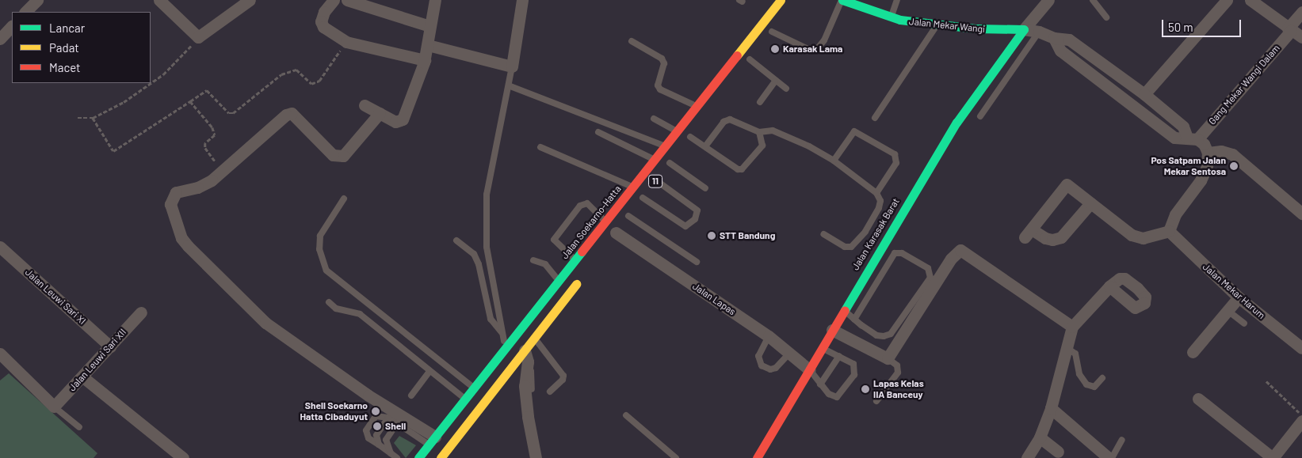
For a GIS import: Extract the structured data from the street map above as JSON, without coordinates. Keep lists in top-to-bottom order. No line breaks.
{"streets":{"main road":["Jalan Mekar Wangi","11","Jalan Soekarno-Hatta","Jalan Karasak Barat"],"street":["Gang Mekar Wangi Dalam","Jalan Mekar Harum","Jalan Leuwi Sari XI","Jalan Lapas","Jalan Leuwi Sari XII"]},"crossings":[["Jalan Mekar Wangi","Gang Mekar Wangi Dalam"],["Jalan Mekar Wangi","Jalan Karasak Barat"],["11","Jalan Lapas"],["Jalan Karasak Barat","Jalan Lapas"],["Jalan Leuwi Sari XI","Jalan Leuwi Sari XII"]],"places":["Karasak Lama","Pos Satpam Jalan Mekar Sentosa","STT Bandung","Lapas Kelas IIA Banceuy","Shell Soekarno Hatta Cibaduyut","Shell"],"legend":["Lancar","Padat","Macet"],"scale_bar":"50 m"}
